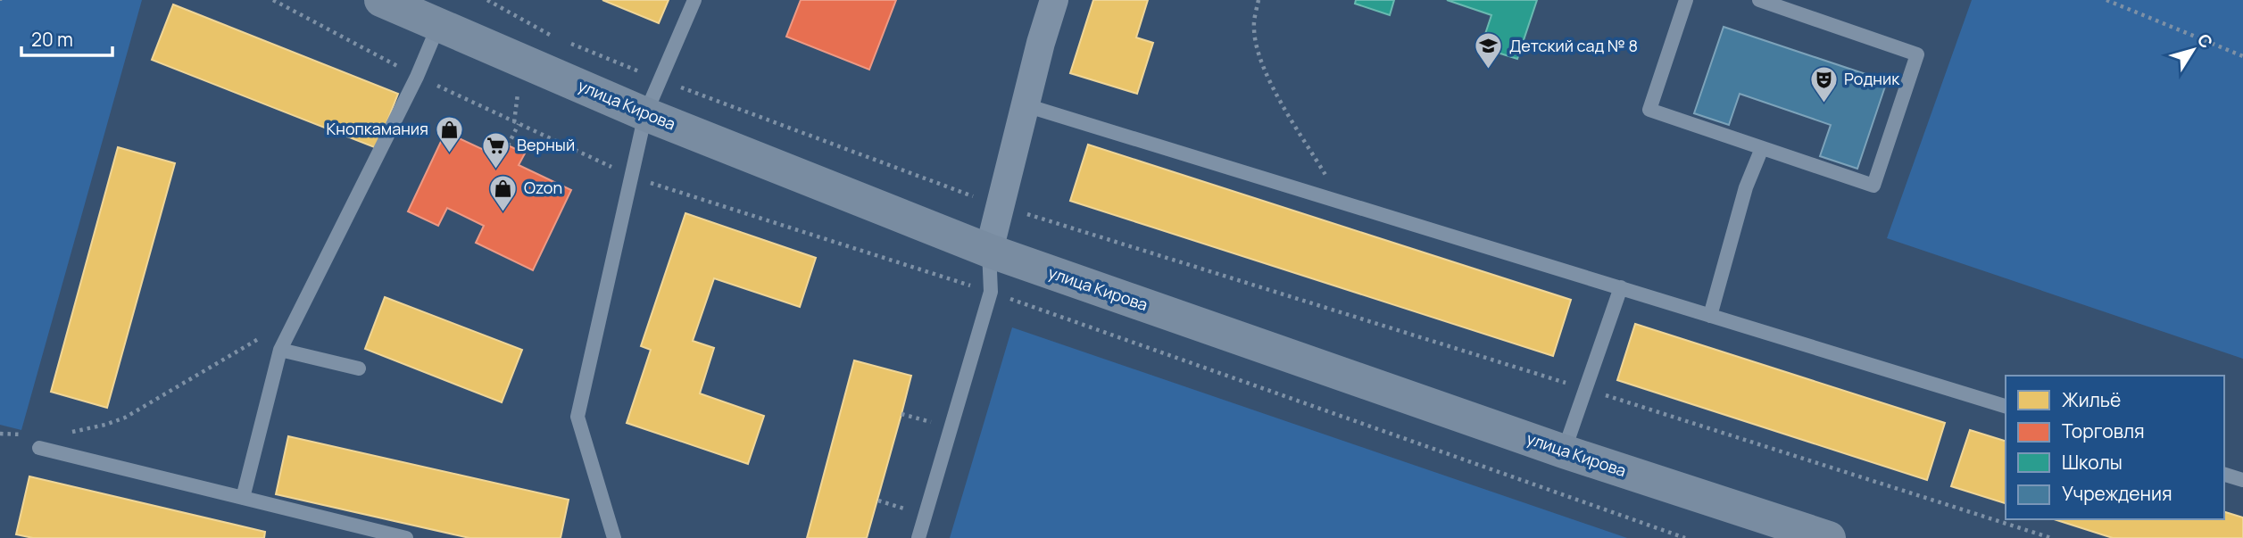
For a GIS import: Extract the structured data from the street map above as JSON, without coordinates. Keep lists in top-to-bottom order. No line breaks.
{"streets":{"street":["улица Кирова"]},"places":{"school or university":["Детский сад № 8"],"theatre":["Родник"],"shop":["Кнопкамания","Ozon"],"supermarket":["Верный"]},"legend":["Жильё","Торговля","Школы","Учреждения"],"scale_bar":"20 m","north":"top right"}
